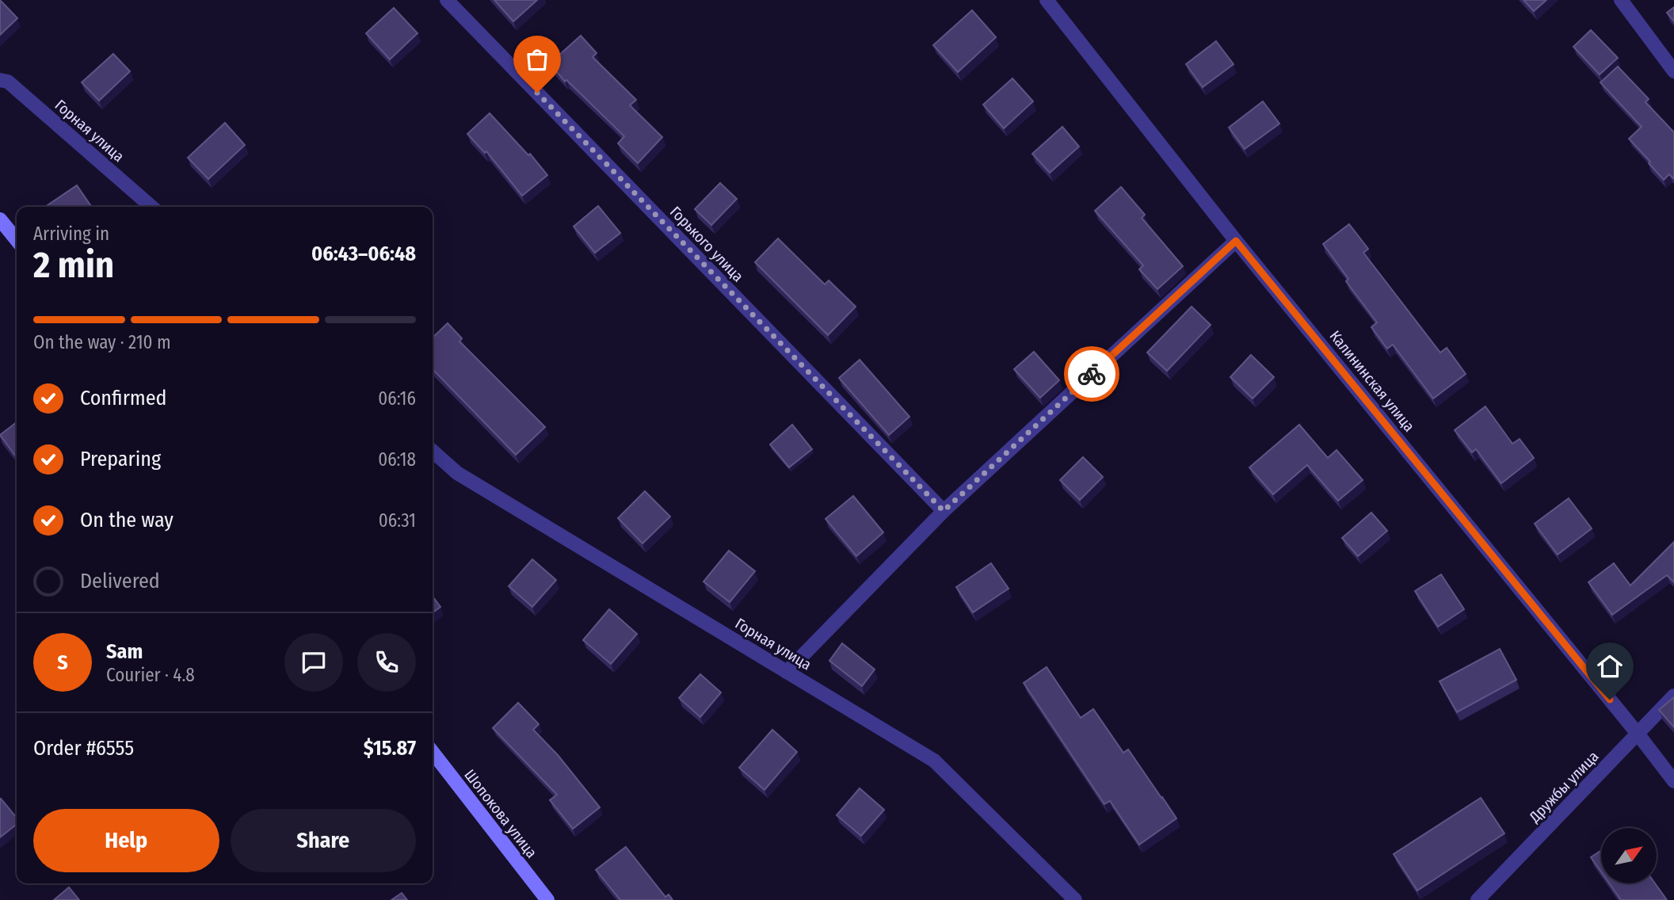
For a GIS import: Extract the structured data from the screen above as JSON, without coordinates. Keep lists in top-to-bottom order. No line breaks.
{"streets":{"street":["Горная улица","Горького улица","Калининская улица","Дружбы улица","Шопокова улица"]},"crossings":[["Калининская улица","Дружбы улица"]],"north":"top right","page":{"heading":["2 min","Arriving in","06:43–06:48"],"panel":["Sam","Courier · 4.8","Order #6555","$15.87"],"bar":"On the way · 210 m","list":[["Confirmed","06:16"],["Preparing","06:18"],["On the way","06:31"],"Delivered"],"round":"S","buttons":["Help","Share"]}}
